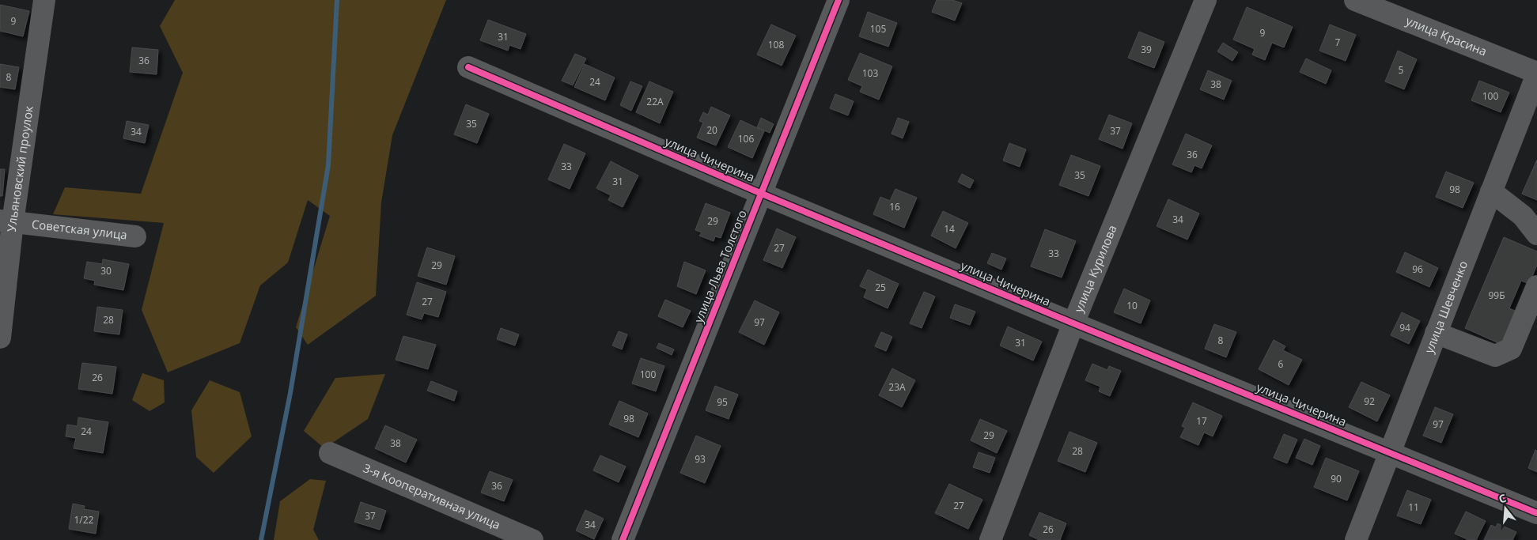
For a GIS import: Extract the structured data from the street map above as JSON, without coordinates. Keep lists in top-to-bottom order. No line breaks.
{"streets":{"street":["улица Красина","улица Чичерина","Ульяновский проулок","Советская улица","улица Льва Толстого","улица Курилова","улица Шевченко","3-я Кооперативная улица"]},"crossings":[["улица Красина","улица Шевченко"],["улица Чичерина","улица Льва Толстого"],["улица Чичерина","улица Курилова"],["улица Чичерина","улица Шевченко"],["Ульяновский проулок","Советская улица"]],"house_numbers":["9","105","9","31","7","108","39","36","5","103","8","24","38","100","22А","35","20","37","34","106","36","33","35","31","98","16","34","29","14","27","33","29","96","30","25","99Б","27","10","28","97","94","8","31","6","100","26","23А","92","95","98","17","97","24","29","38","28","93","90","36","27","11","37","1/22","34","26"],"north":"top"}
